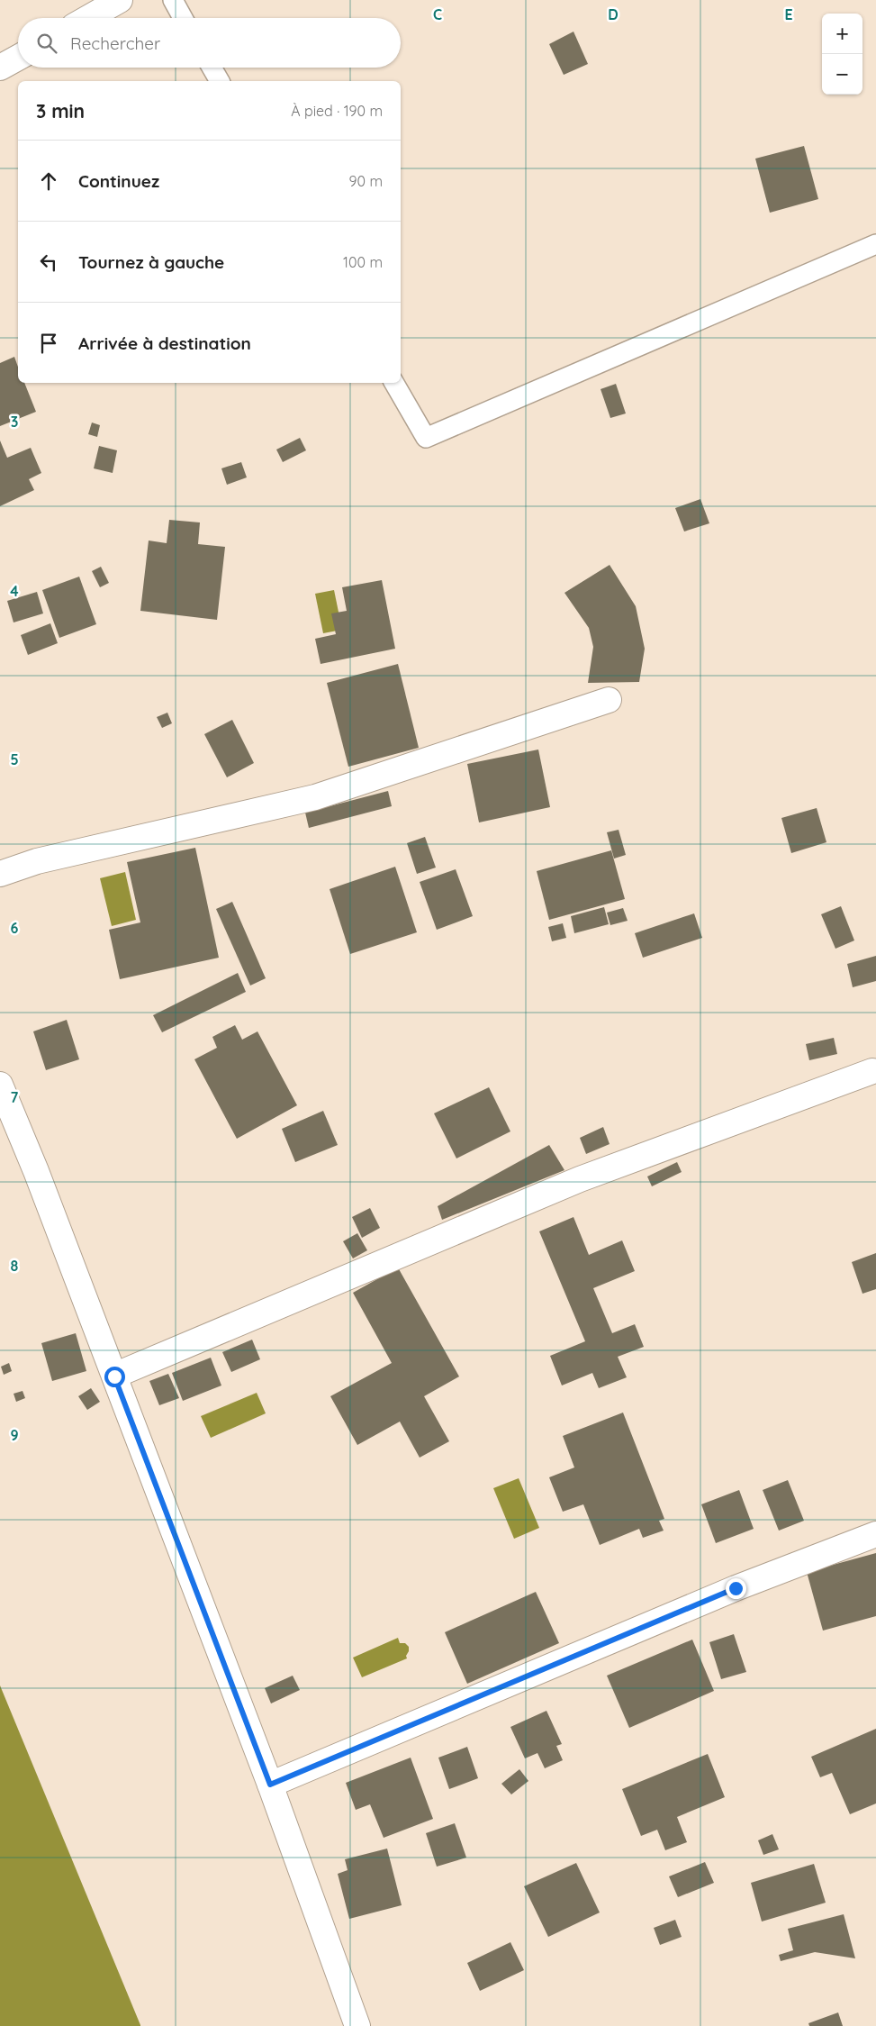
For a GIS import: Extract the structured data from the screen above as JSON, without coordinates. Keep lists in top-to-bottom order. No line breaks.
{"page":{"map_buttons":["+","−"],"search":"Rechercher","heading":["3 min","À pied · 190 m"],"list":[["Continuez","90 m"],["Tournez à gauche","100 m"],"Arrivée à destination"]},"grid":{"columns":["C","D","E"],"rows":["3","4","5","6","7","8","9"]}}
